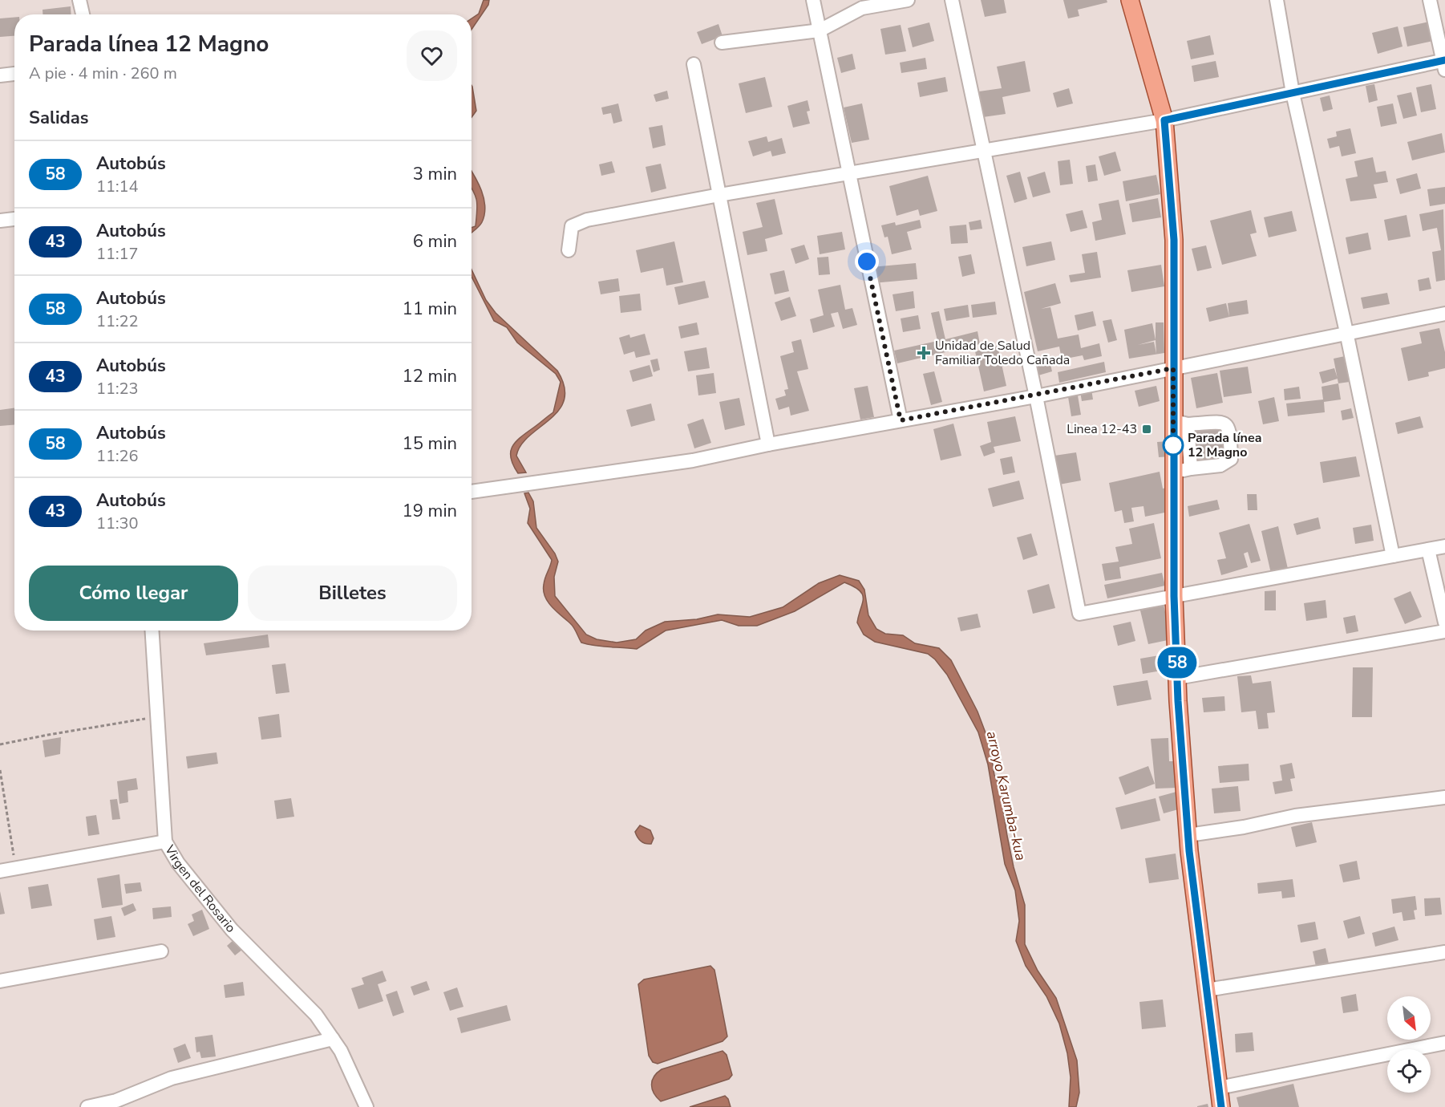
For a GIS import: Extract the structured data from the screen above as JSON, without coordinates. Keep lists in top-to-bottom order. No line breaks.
{"streets":{"street":["Virgen del Rosario"]},"water":["arroyo Karumba-kua"],"places":{"health":["Unidad de Salud Familiar Toledo Cañada"],"transit":["Linea 12-43"],"other":["Parada línea 12 Magno"]},"lines":["bus line 58"],"north":"bottom right","page":{"on_map":"58","heading":[["Parada línea 12 Magno","A pie · 4 min · 260 m"],"Salidas"],"list":[{"mark":"58","name":"Autobús","note":"11:14","value":"3 min"},{"mark":"43","name":"Autobús","note":"11:17","value":"6 min"},{"mark":"58","name":"Autobús","note":"11:22","value":"11 min"},{"mark":"43","name":"Autobús","note":"11:23","value":"12 min"},{"mark":"58","name":"Autobús","note":"11:26","value":"15 min"},{"mark":"43","name":"Autobús","note":"11:30","value":"19 min"}],"buttons":["Cómo llegar","Billetes"]}}
